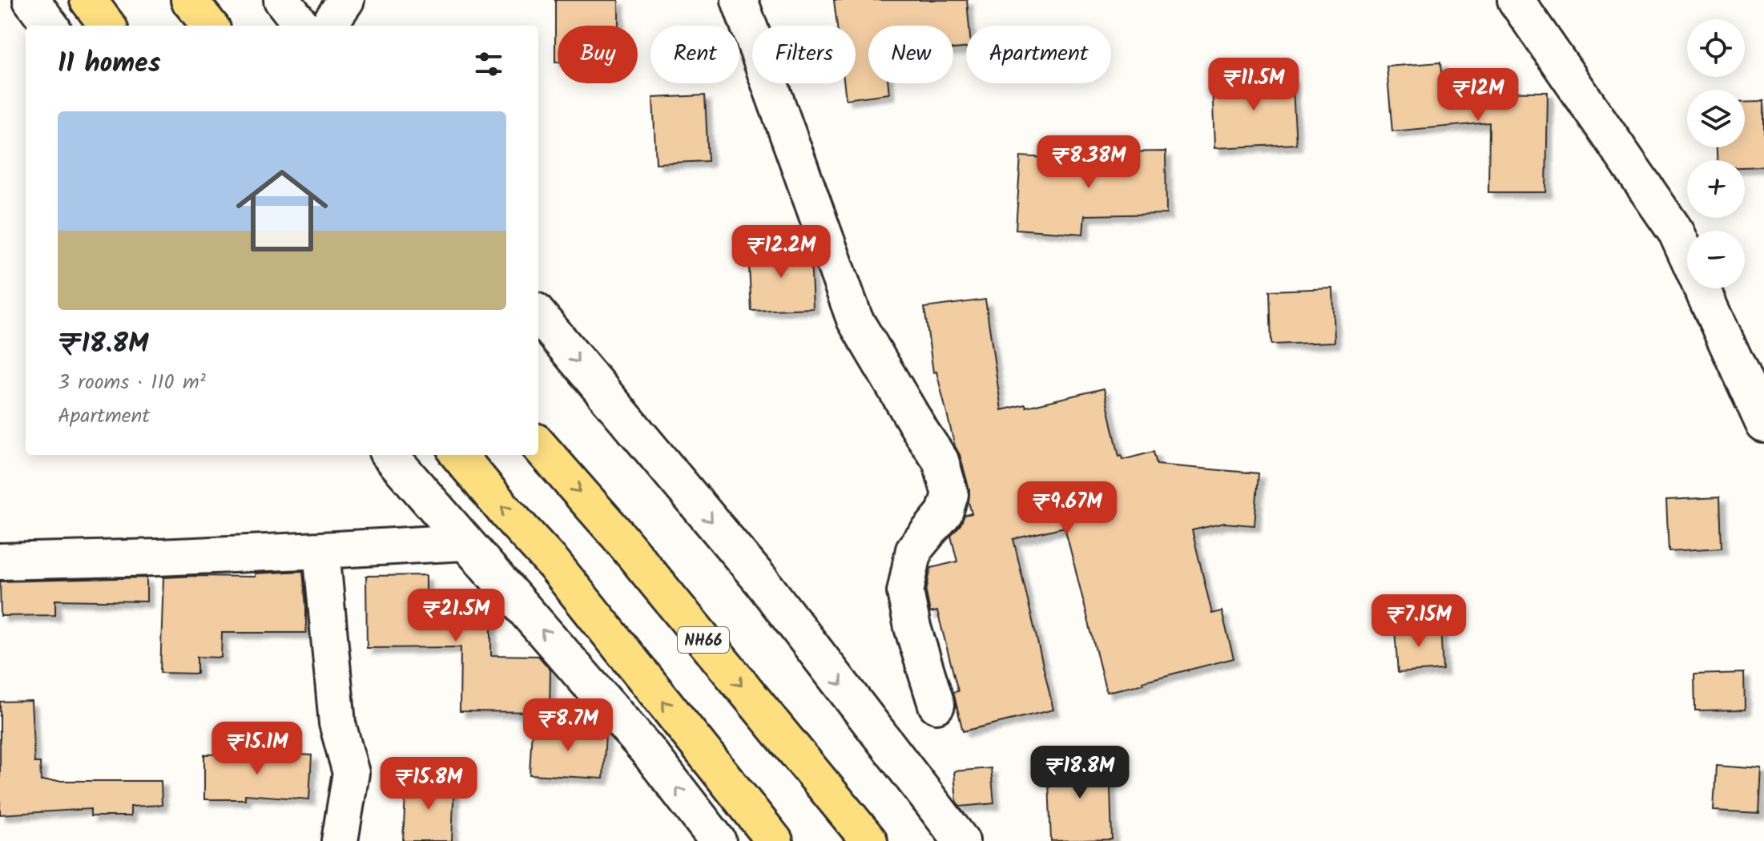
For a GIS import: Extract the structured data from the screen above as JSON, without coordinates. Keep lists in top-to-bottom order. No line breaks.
{"streets":{"highway":["NH66"]},"page":{"map_buttons":["+","−"],"chip":["Buy","Rent","Filters","New","Apartment"],"heading":"11 homes","price":["₹11.5M","₹12M","₹8.38M","₹12.2M","₹9.67M","₹21.5M","₹7.15M","₹8.7M","₹15.1M","₹18.8M","₹15.8M"],"list":[{"name":"₹18.8M","note":"3 rooms · 110 m² · Apartment"}]}}
